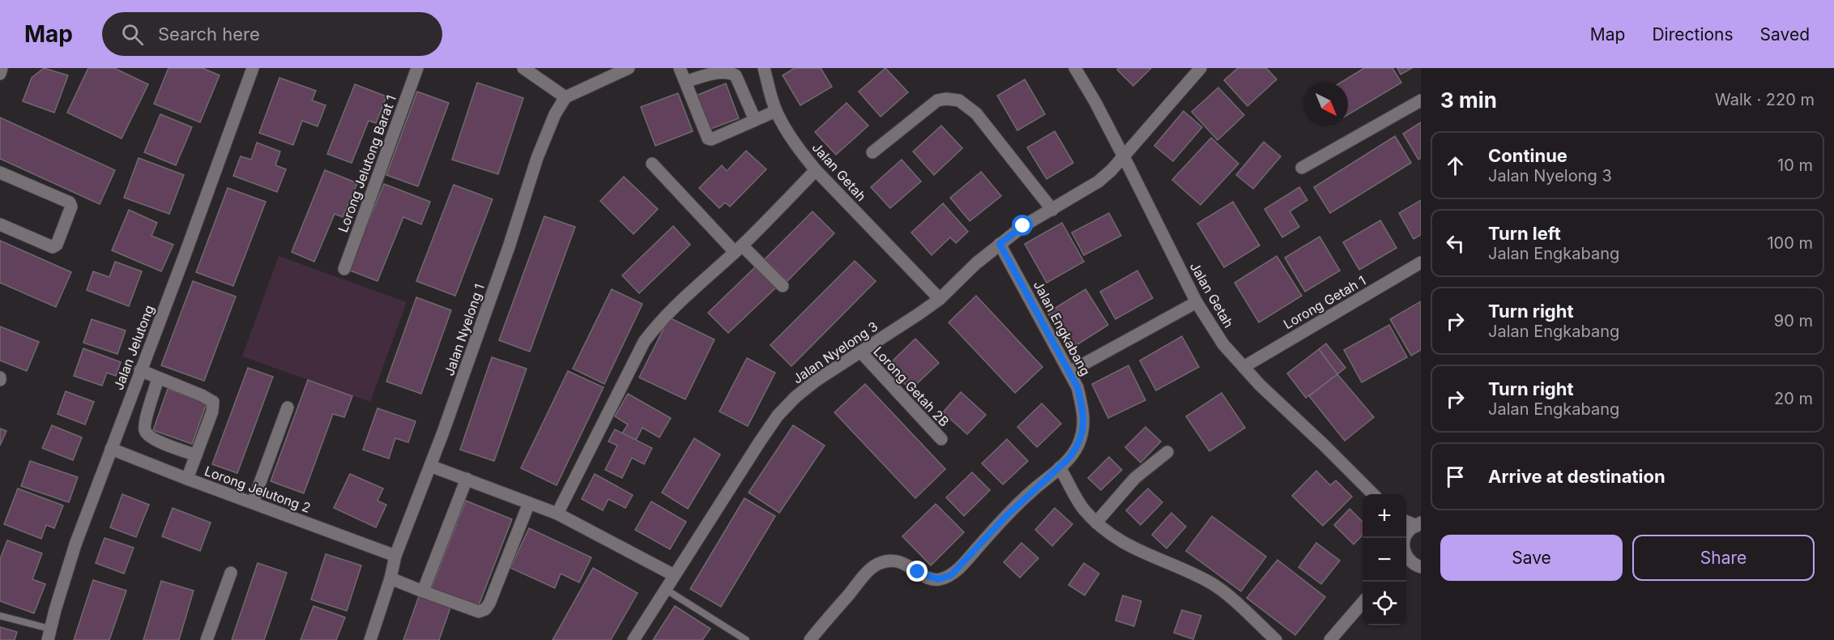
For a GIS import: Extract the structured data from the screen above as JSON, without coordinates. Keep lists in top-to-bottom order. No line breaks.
{"streets":{"street":["Lorong Jelutong Barat 1","Jalan Getah","Lorong Getah 1","Jalan Engkabang","Jalan Nyelong 1","Jalan Jelutong","Jalan Nyelong 3","Lorong Getah 2B","Lorong Jelutong 2"]},"crossings":[["Jalan Getah","Lorong Getah 1"],["Jalan Getah","Jalan Nyelong 3"],["Jalan Engkabang","Jalan Nyelong 3"],["Jalan Nyelong 1","Lorong Jelutong 2"],["Jalan Jelutong","Lorong Jelutong 2"],["Jalan Nyelong 3","Lorong Getah 2B"]],"north":"bottom right","page":{"header":"Map","search":"Search here","nav":["Map","Directions","Saved"],"heading":["3 min","Walk · 220 m"],"list":[["Continue","Jalan Nyelong 3","10 m"],["Turn left","Jalan Engkabang","100 m"],["Turn right","Jalan Engkabang","90 m"],["Turn right","Jalan Engkabang","20 m"],"Arrive at destination"],"map_buttons":["+","−"],"buttons":["Save","Share"]}}
